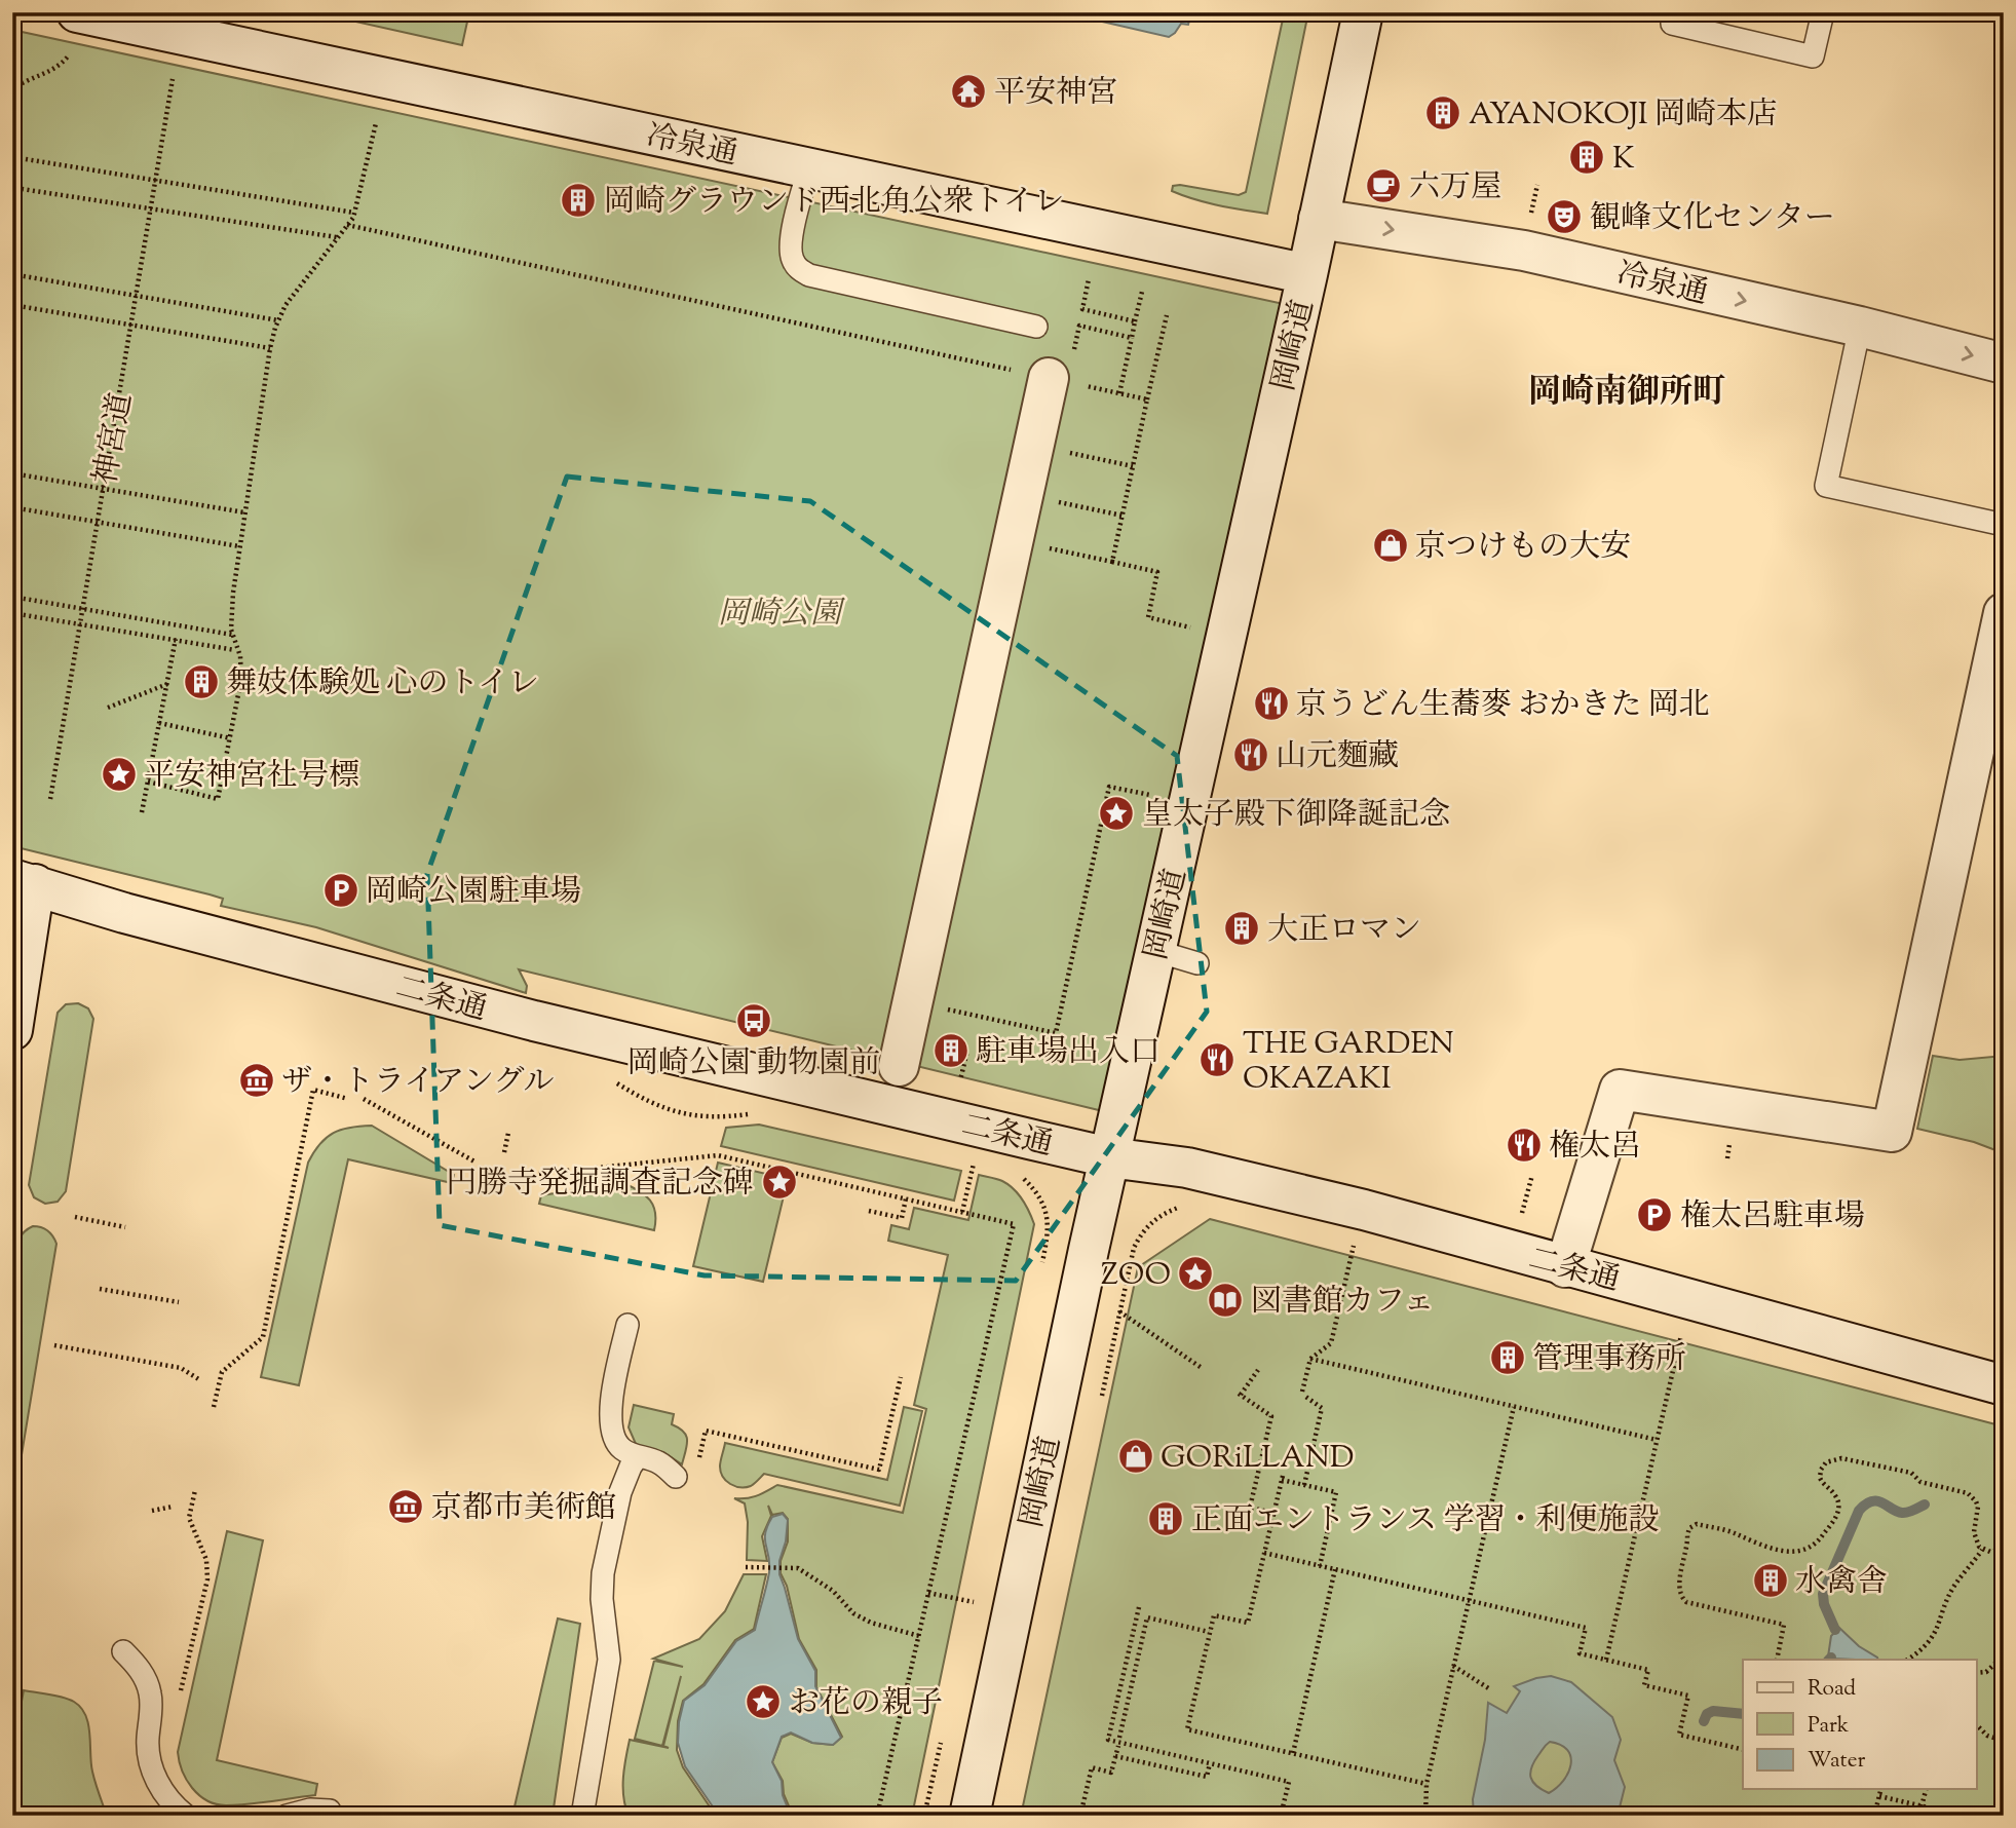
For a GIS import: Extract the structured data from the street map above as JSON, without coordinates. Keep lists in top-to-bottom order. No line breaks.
{"streets":{"street":["冷泉通","岡崎道","二条通"],"path":["神宮道"]},"crossings":[["冷泉通","岡崎道"],["岡崎道","二条通"]],"one_way":["冷泉通"],"districts":["岡崎南御所町"],"parks":["岡崎公園"],"places":{"temple":["平安神宮"],"building":["AYANOKOJI 岡崎本店","K","岡崎グラウンド西北角公衆トイレ","舞妓体験処 心のトイレ","大正ロマン","駐車場出入口","管理事務所","正面エントランス 学習・利便施設","水禽舎"],"cafe":["六万屋"],"theatre":["観峰文化センター"],"shop":["京つけもの大安","GORiLLAND"],"restaurant":["京うどん生蕎麥 おかきた 岡北","山元麵藏","THE GARDEN OKAZAKI","権太呂"],"place":["平安神宮社号標","皇太子殿下御降誕記念","円勝寺発掘調査記念碑","ZOO","お花の親子"],"parking":["岡崎公園駐車場","権太呂駐車場"],"bus stop":["岡崎公園 動物園前"],"museum":["ザ・トライアングル","京都市美術館"],"library":["図書館カフェ"]},"legend":["Road","Park","Water"]}
